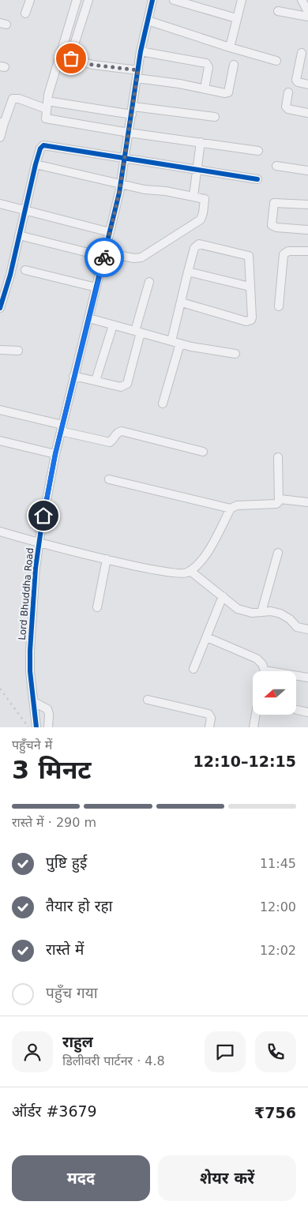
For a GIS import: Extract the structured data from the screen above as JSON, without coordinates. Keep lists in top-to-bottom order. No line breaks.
{"streets":{"street":["Lord Bhuddha Road"]},"north":"left","page":{"heading":["3 मिनट","पहुँचने में","12:10–12:15"],"panel":["राहुल","डिलीवरी पार्टनर · 4.8","ऑर्डर #3679","₹756"],"bar":"रास्ते में · 290 m","list":[["पुष्टि हुई","11:45"],["तैयार हो रहा","12:00"],["रास्ते में","12:02"],"पहुँच गया"],"buttons":["मदद","शेयर करें"]}}
